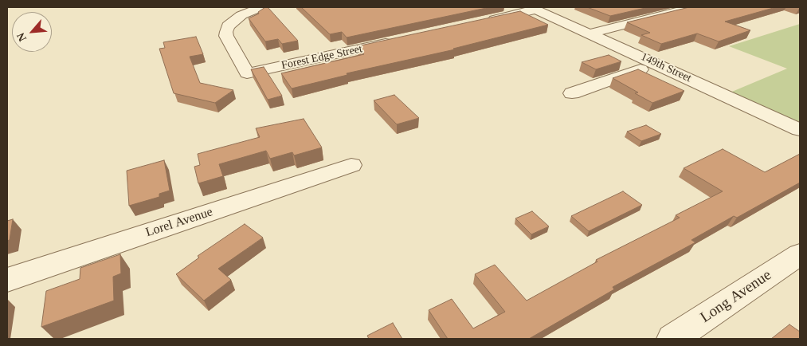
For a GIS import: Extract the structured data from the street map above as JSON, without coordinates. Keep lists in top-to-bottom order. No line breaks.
{"streets":{"street":["Forest Edge Street","149th Street","Lorel Avenue","Long Avenue"]},"north":"bottom left"}
